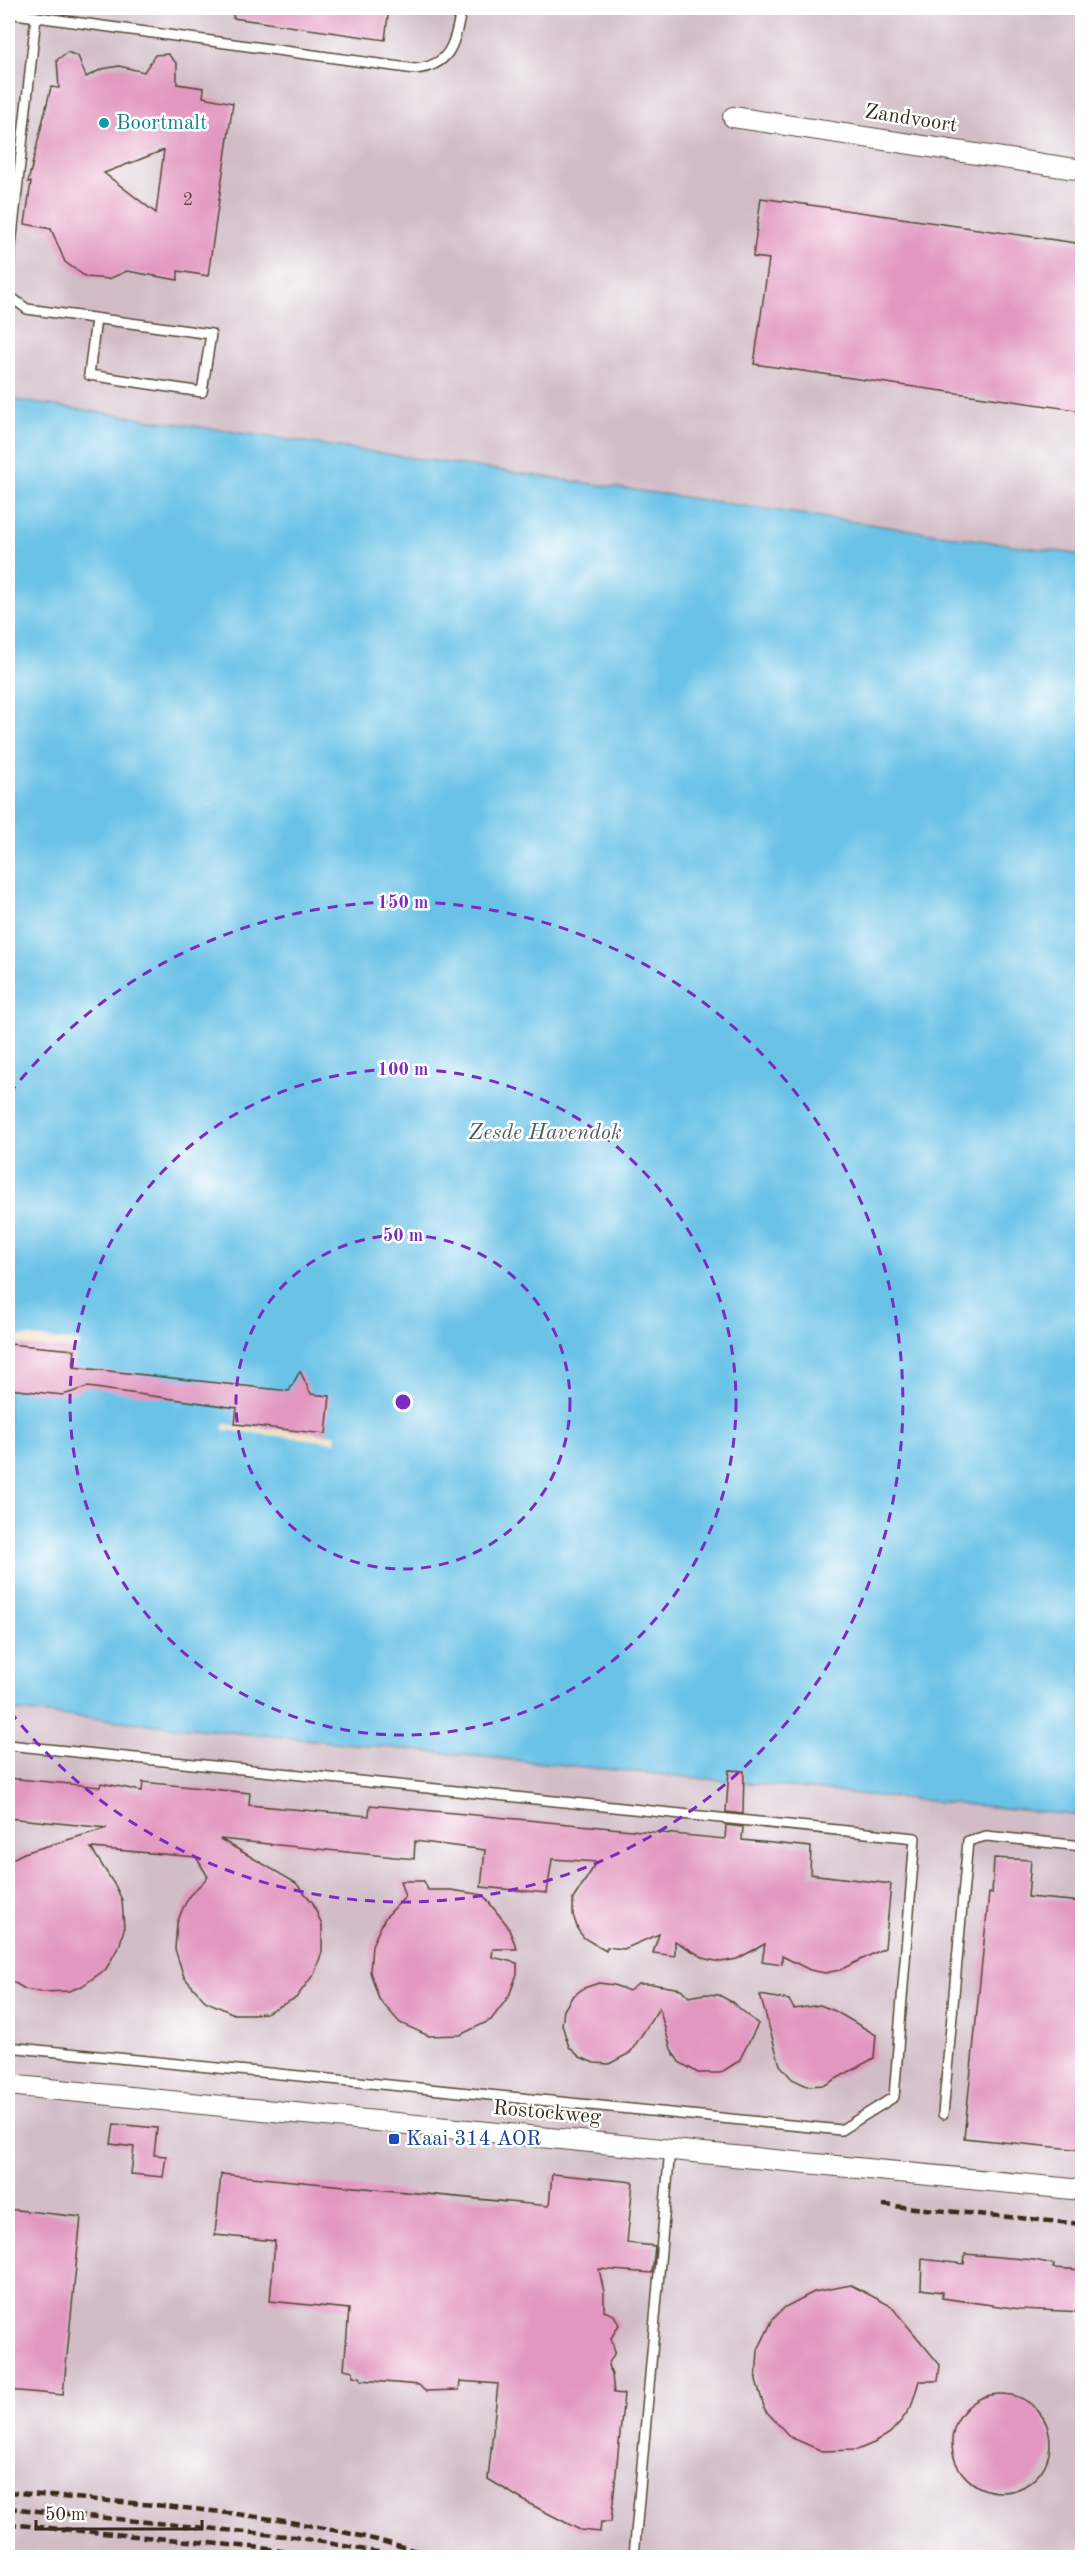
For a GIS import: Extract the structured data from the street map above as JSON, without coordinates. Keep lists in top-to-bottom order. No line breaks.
{"streets":{"street":["Zandvoort","Rostockweg"]},"water":["Zesde Havendok"],"places":{"other":["Boortmalt"],"transit":["Kaai 314 AOR"]},"house_numbers":["2"],"scale_bar":"50 m","rings":["150 m","100 m","50 m"]}
